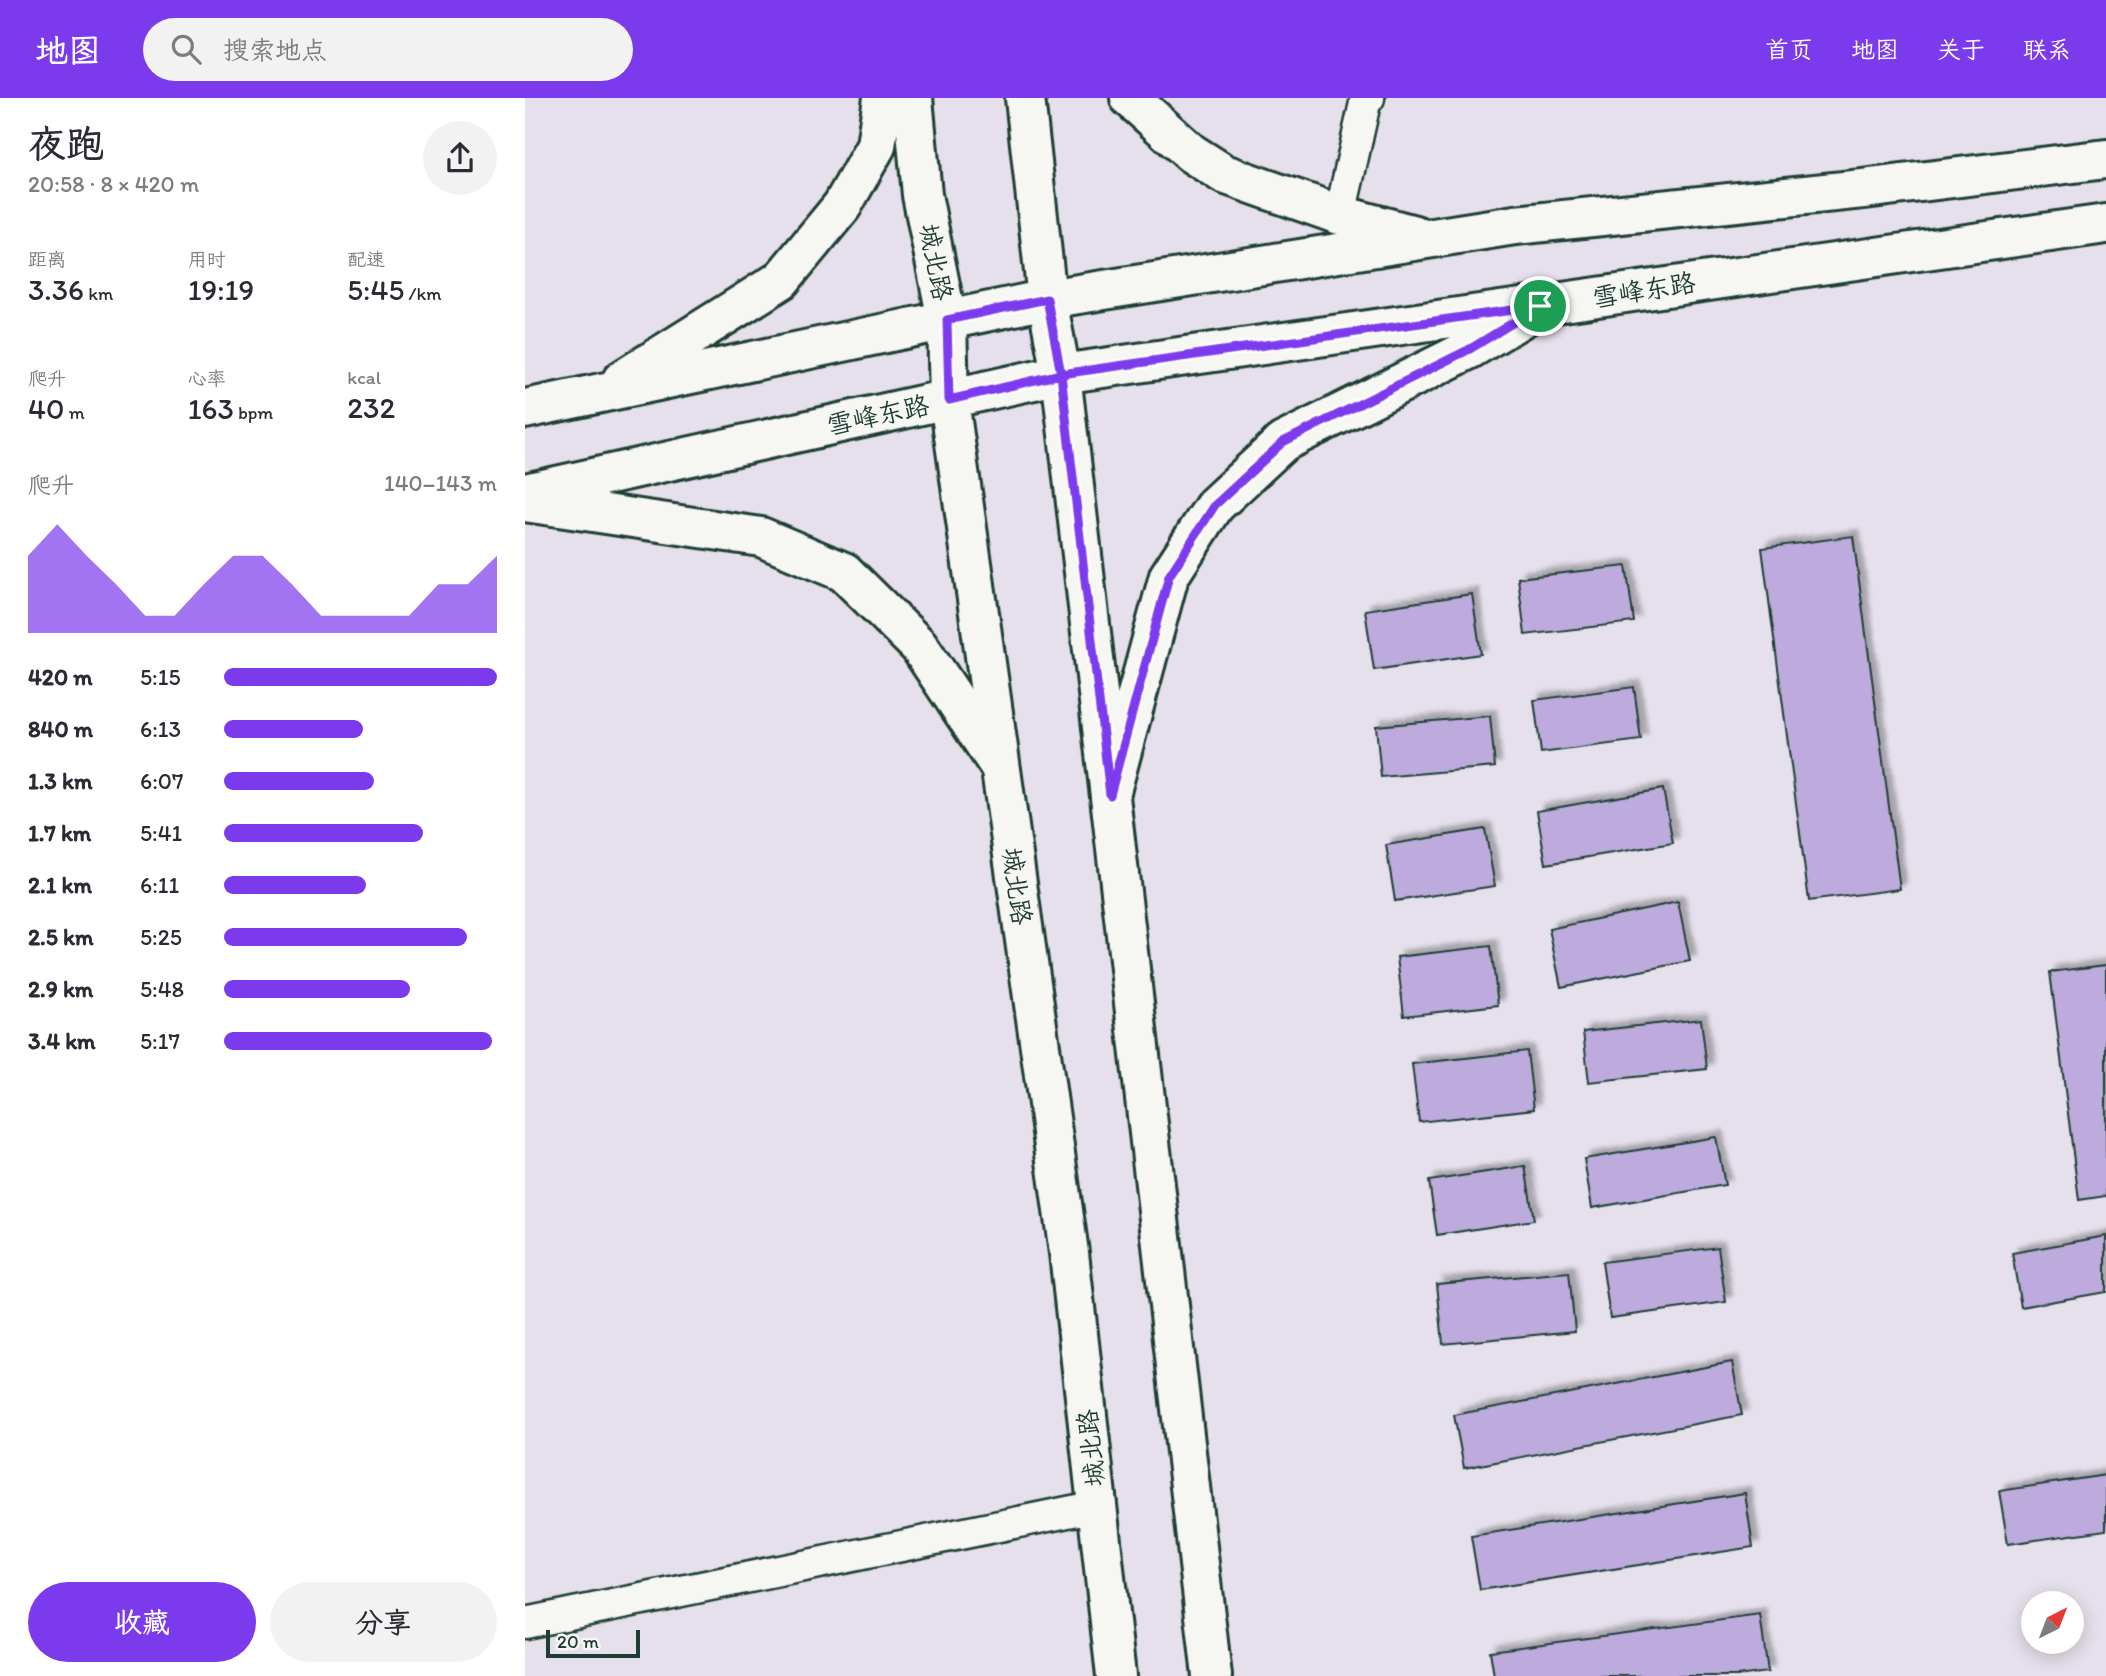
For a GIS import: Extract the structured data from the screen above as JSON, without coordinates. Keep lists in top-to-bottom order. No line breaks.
{"streets":{"main road":["城北路","雪峰东路"]},"crossings":[["城北路","雪峰东路"]],"scale_bar":"20 m","north":"top right","page":{"header":"地图","search":"搜索地点","nav":["首页","地图","关于","联系"],"heading":["夜跑","20:58 · 8 × 420 m"],"stats":[["距离","3.36 km"],["用时","19:19"],["配速","5:45 /km"],["爬升","40 m"],["心率","163 bpm"],["kcal","232"]],"chart":["爬升","140–143 m"],"list":[{"name":"420 m","note":"5:15"},{"name":"840 m","note":"6:13"},{"name":"1.3 km","note":"6:07"},{"name":"1.7 km","note":"5:41"},{"name":"2.1 km","note":"6:11"},{"name":"2.5 km","note":"5:25"},{"name":"2.9 km","note":"5:48"},{"name":"3.4 km","note":"5:17"}],"buttons":["收藏","分享"],"scale":"20 m"}}
